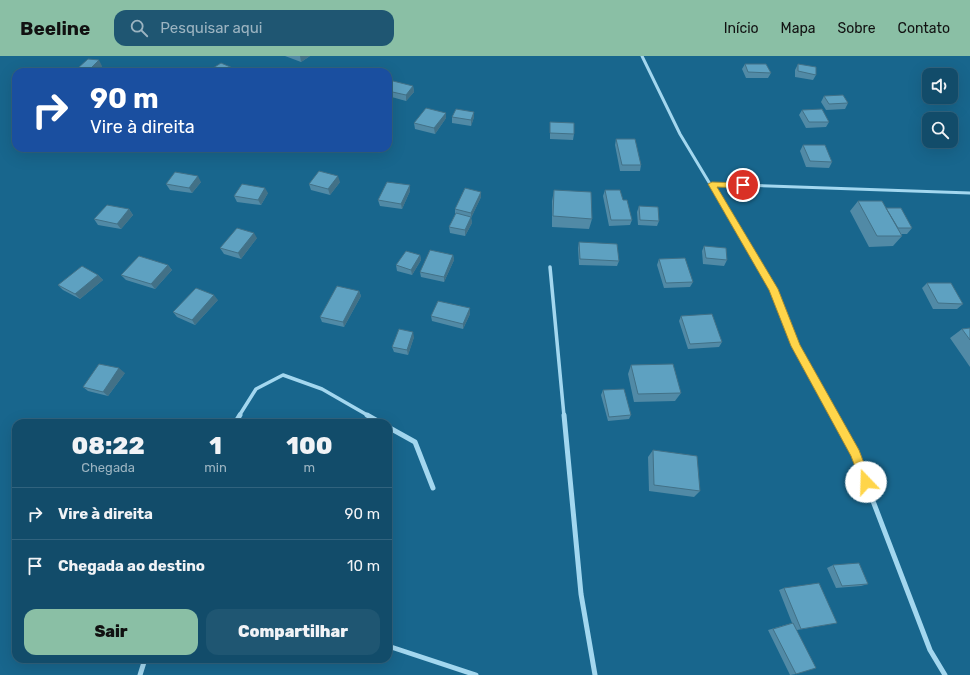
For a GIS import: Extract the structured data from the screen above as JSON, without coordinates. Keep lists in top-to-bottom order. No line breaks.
{"page":{"header":"Beeline","search":"Pesquisar aqui","nav":["Início","Mapa","Sobre","Contato"],"turn":["90 m","Vire à direita"],"eta":["08:22","Chegada","1","min","100","m"],"list":[{"name":"Vire à direita","value":"90 m"},{"name":"Chegada ao destino","value":"10 m"}],"buttons":["Sair","Compartilhar"]}}
